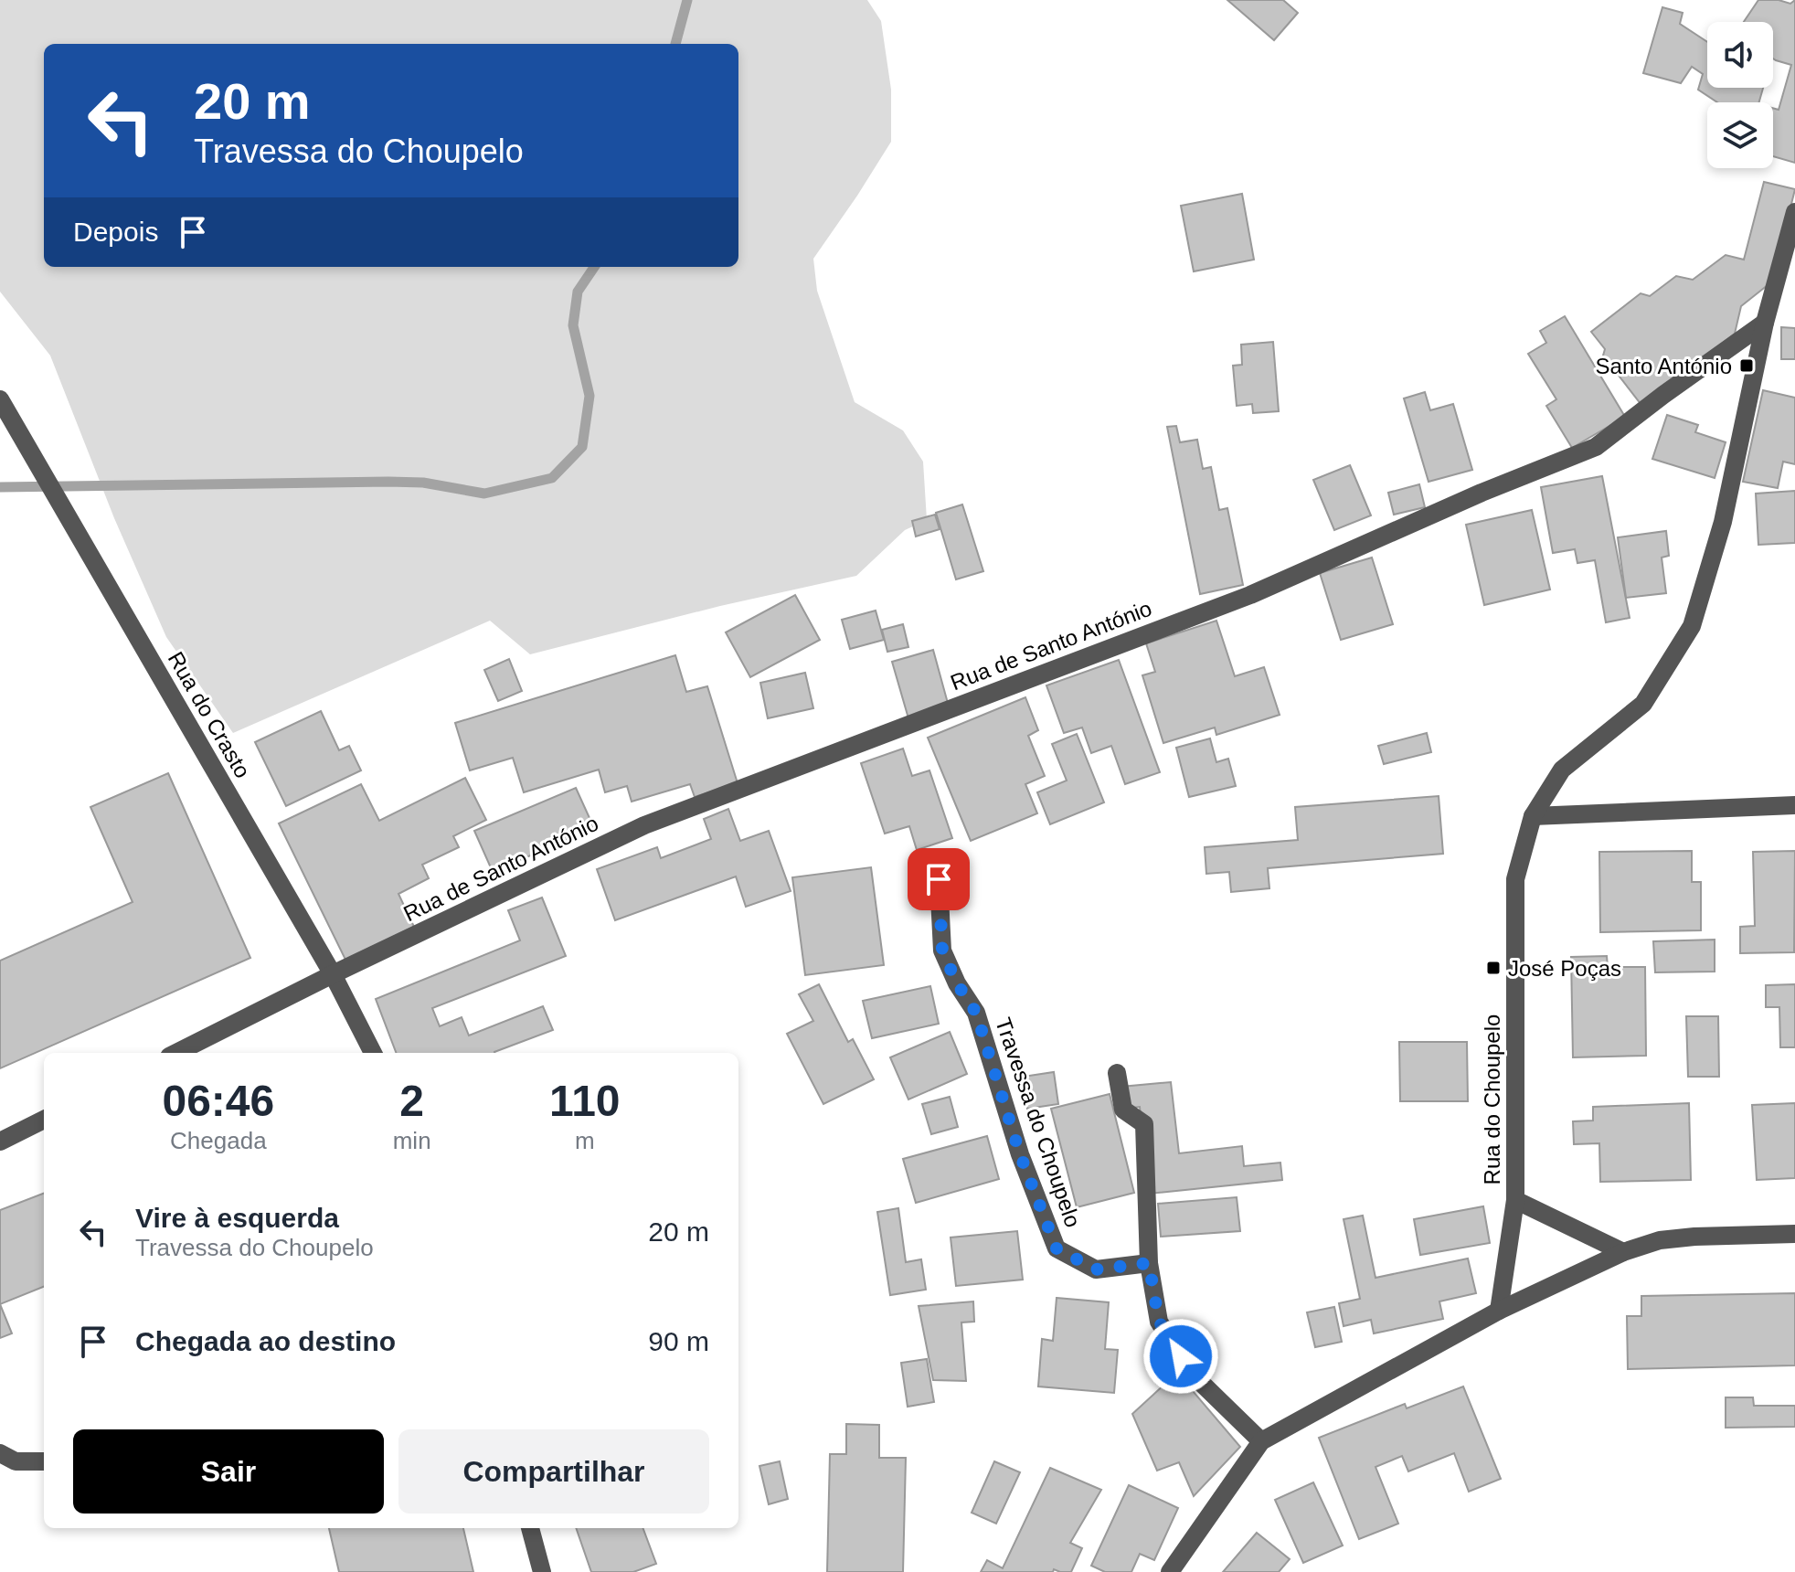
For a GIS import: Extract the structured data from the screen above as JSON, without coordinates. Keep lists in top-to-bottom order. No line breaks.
{"streets":{"street":["Rua de Santo António","Rua do Crasto","Rua do Choupelo","Travessa do Choupelo"]},"crossings":[["Rua de Santo António","Rua do Crasto"],["Rua de Santo António","Rua do Choupelo"]],"places":{"transit":["Santo António","José Poças"]},"page":{"turn":["20 m","Travessa do Choupelo"],"then":"Depois","eta":["06:46","Chegada","2","min","110","m"],"list":[{"name":"Vire à esquerda","note":"Travessa do Choupelo","value":"20 m"},{"name":"Chegada ao destino","value":"90 m"}],"buttons":["Sair","Compartilhar"]}}
